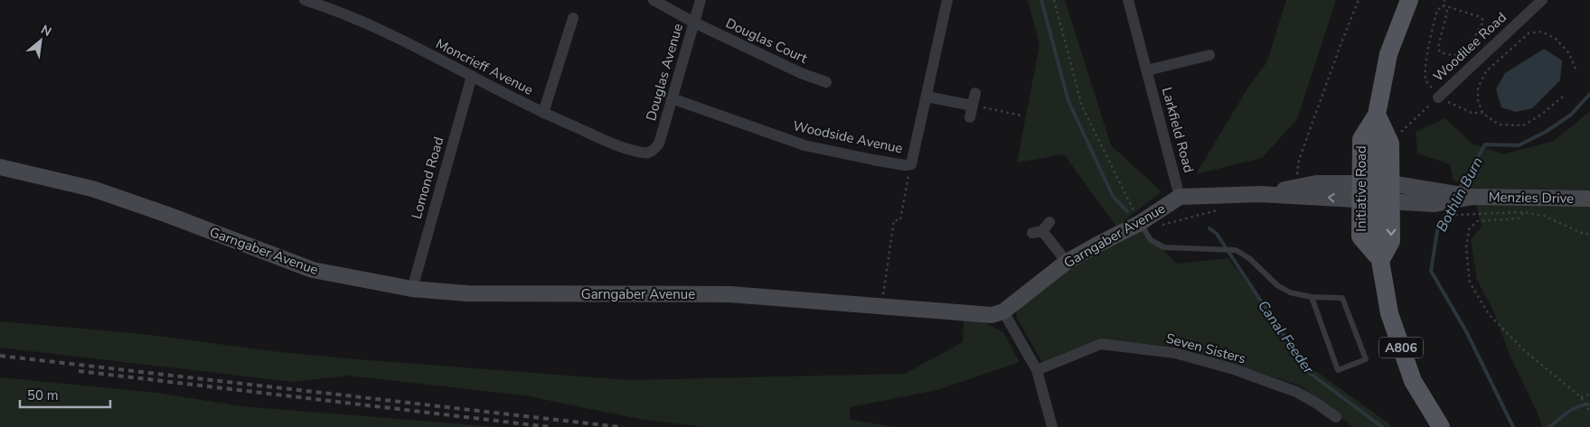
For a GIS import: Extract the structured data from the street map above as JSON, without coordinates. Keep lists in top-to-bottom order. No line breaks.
{"streets":{"main road":["Initiative Road","A806"],"street":["Douglas Court","Woodilee Road","Moncrieff Avenue","Douglas Avenue","Larkfield Road","Woodside Avenue","Lomond Road","Menzies Drive","Garngaber Avenue","Seven Sisters"]},"crossings":[["Douglas Court","Douglas Avenue"],["Moncrieff Avenue","Douglas Avenue"],["Moncrieff Avenue","Lomond Road"],["Douglas Avenue","Woodside Avenue"],["Larkfield Road","Garngaber Avenue"],["Lomond Road","Garngaber Avenue"],["Initiative Road","Menzies Drive"],["Initiative Road","Garngaber Avenue"],["Menzies Drive","Garngaber Avenue"]],"water":["Bothlin Burn","Canal Feeder"],"scale_bar":"50 m","north":"top right"}
